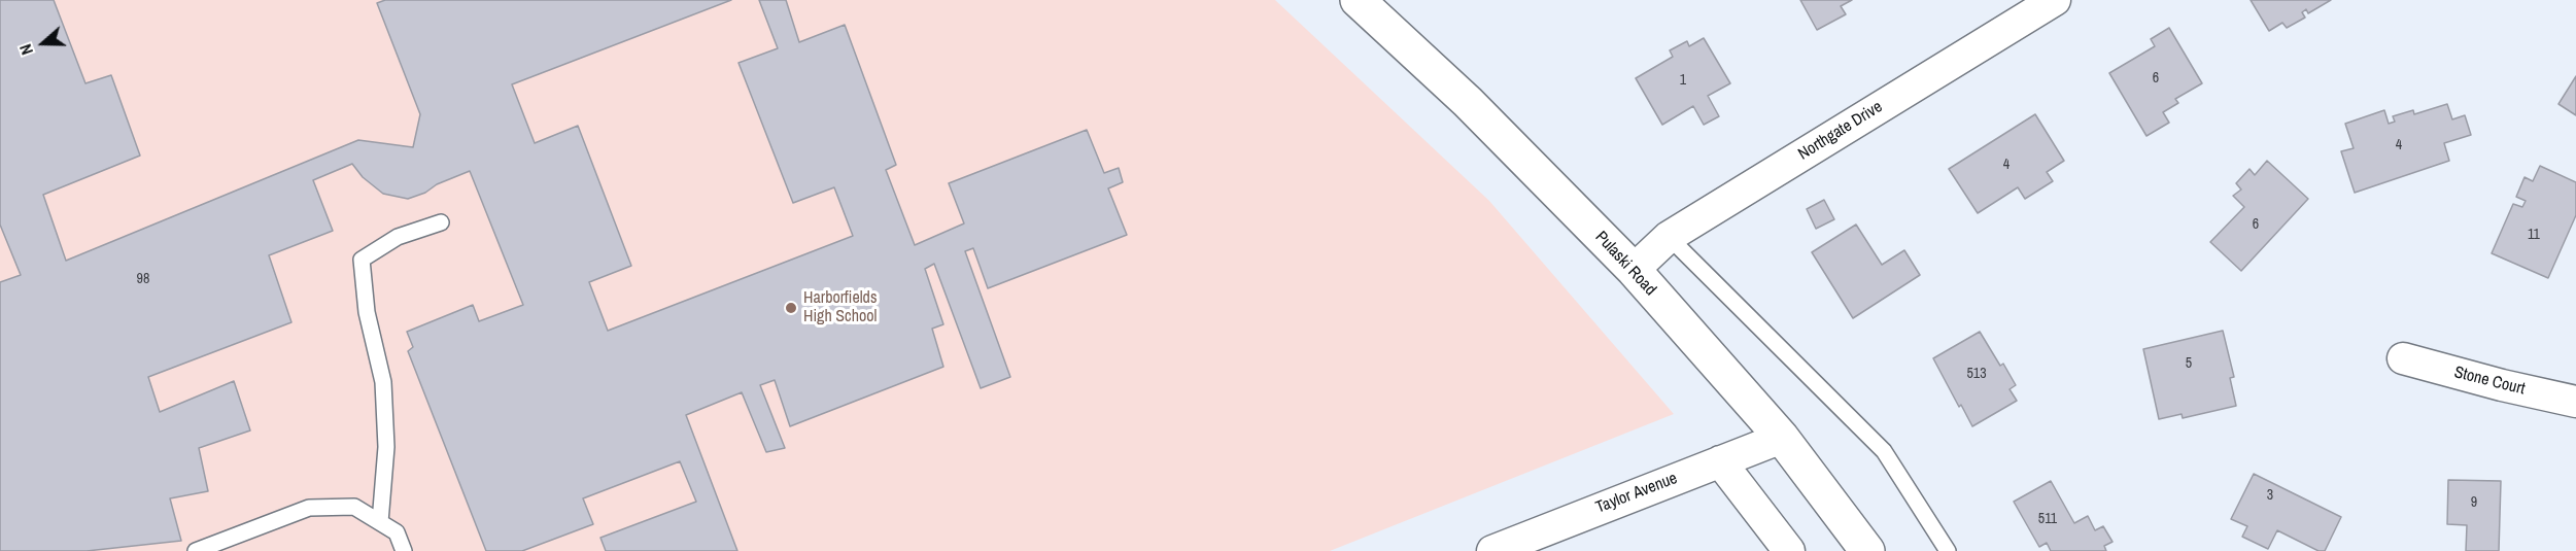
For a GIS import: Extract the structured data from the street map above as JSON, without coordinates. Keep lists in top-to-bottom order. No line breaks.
{"streets":{"main road":["Pulaski Road"],"street":["Northgate Drive","Stone Court","Taylor Avenue"]},"crossings":[["Northgate Drive","Pulaski Road"],["Pulaski Road","Taylor Avenue"]],"places":["Harborfields High School"],"house_numbers":["6","1","4","4","6","11","98","5","513","3","9","511"],"north":"left"}
